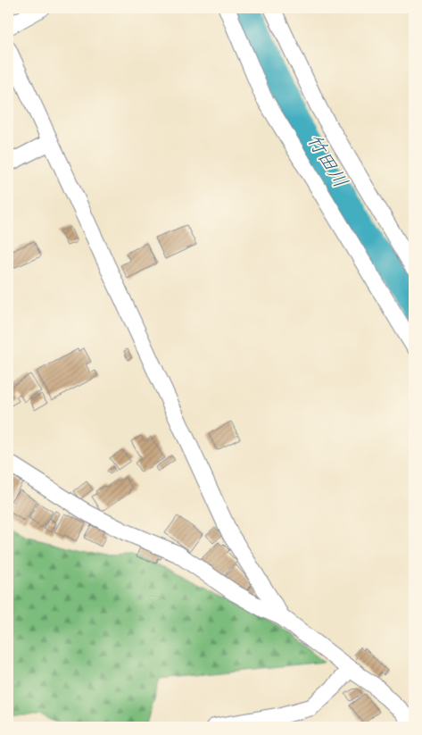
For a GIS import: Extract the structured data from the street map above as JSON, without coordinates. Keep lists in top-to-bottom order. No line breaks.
{"water":["竹田川"]}
